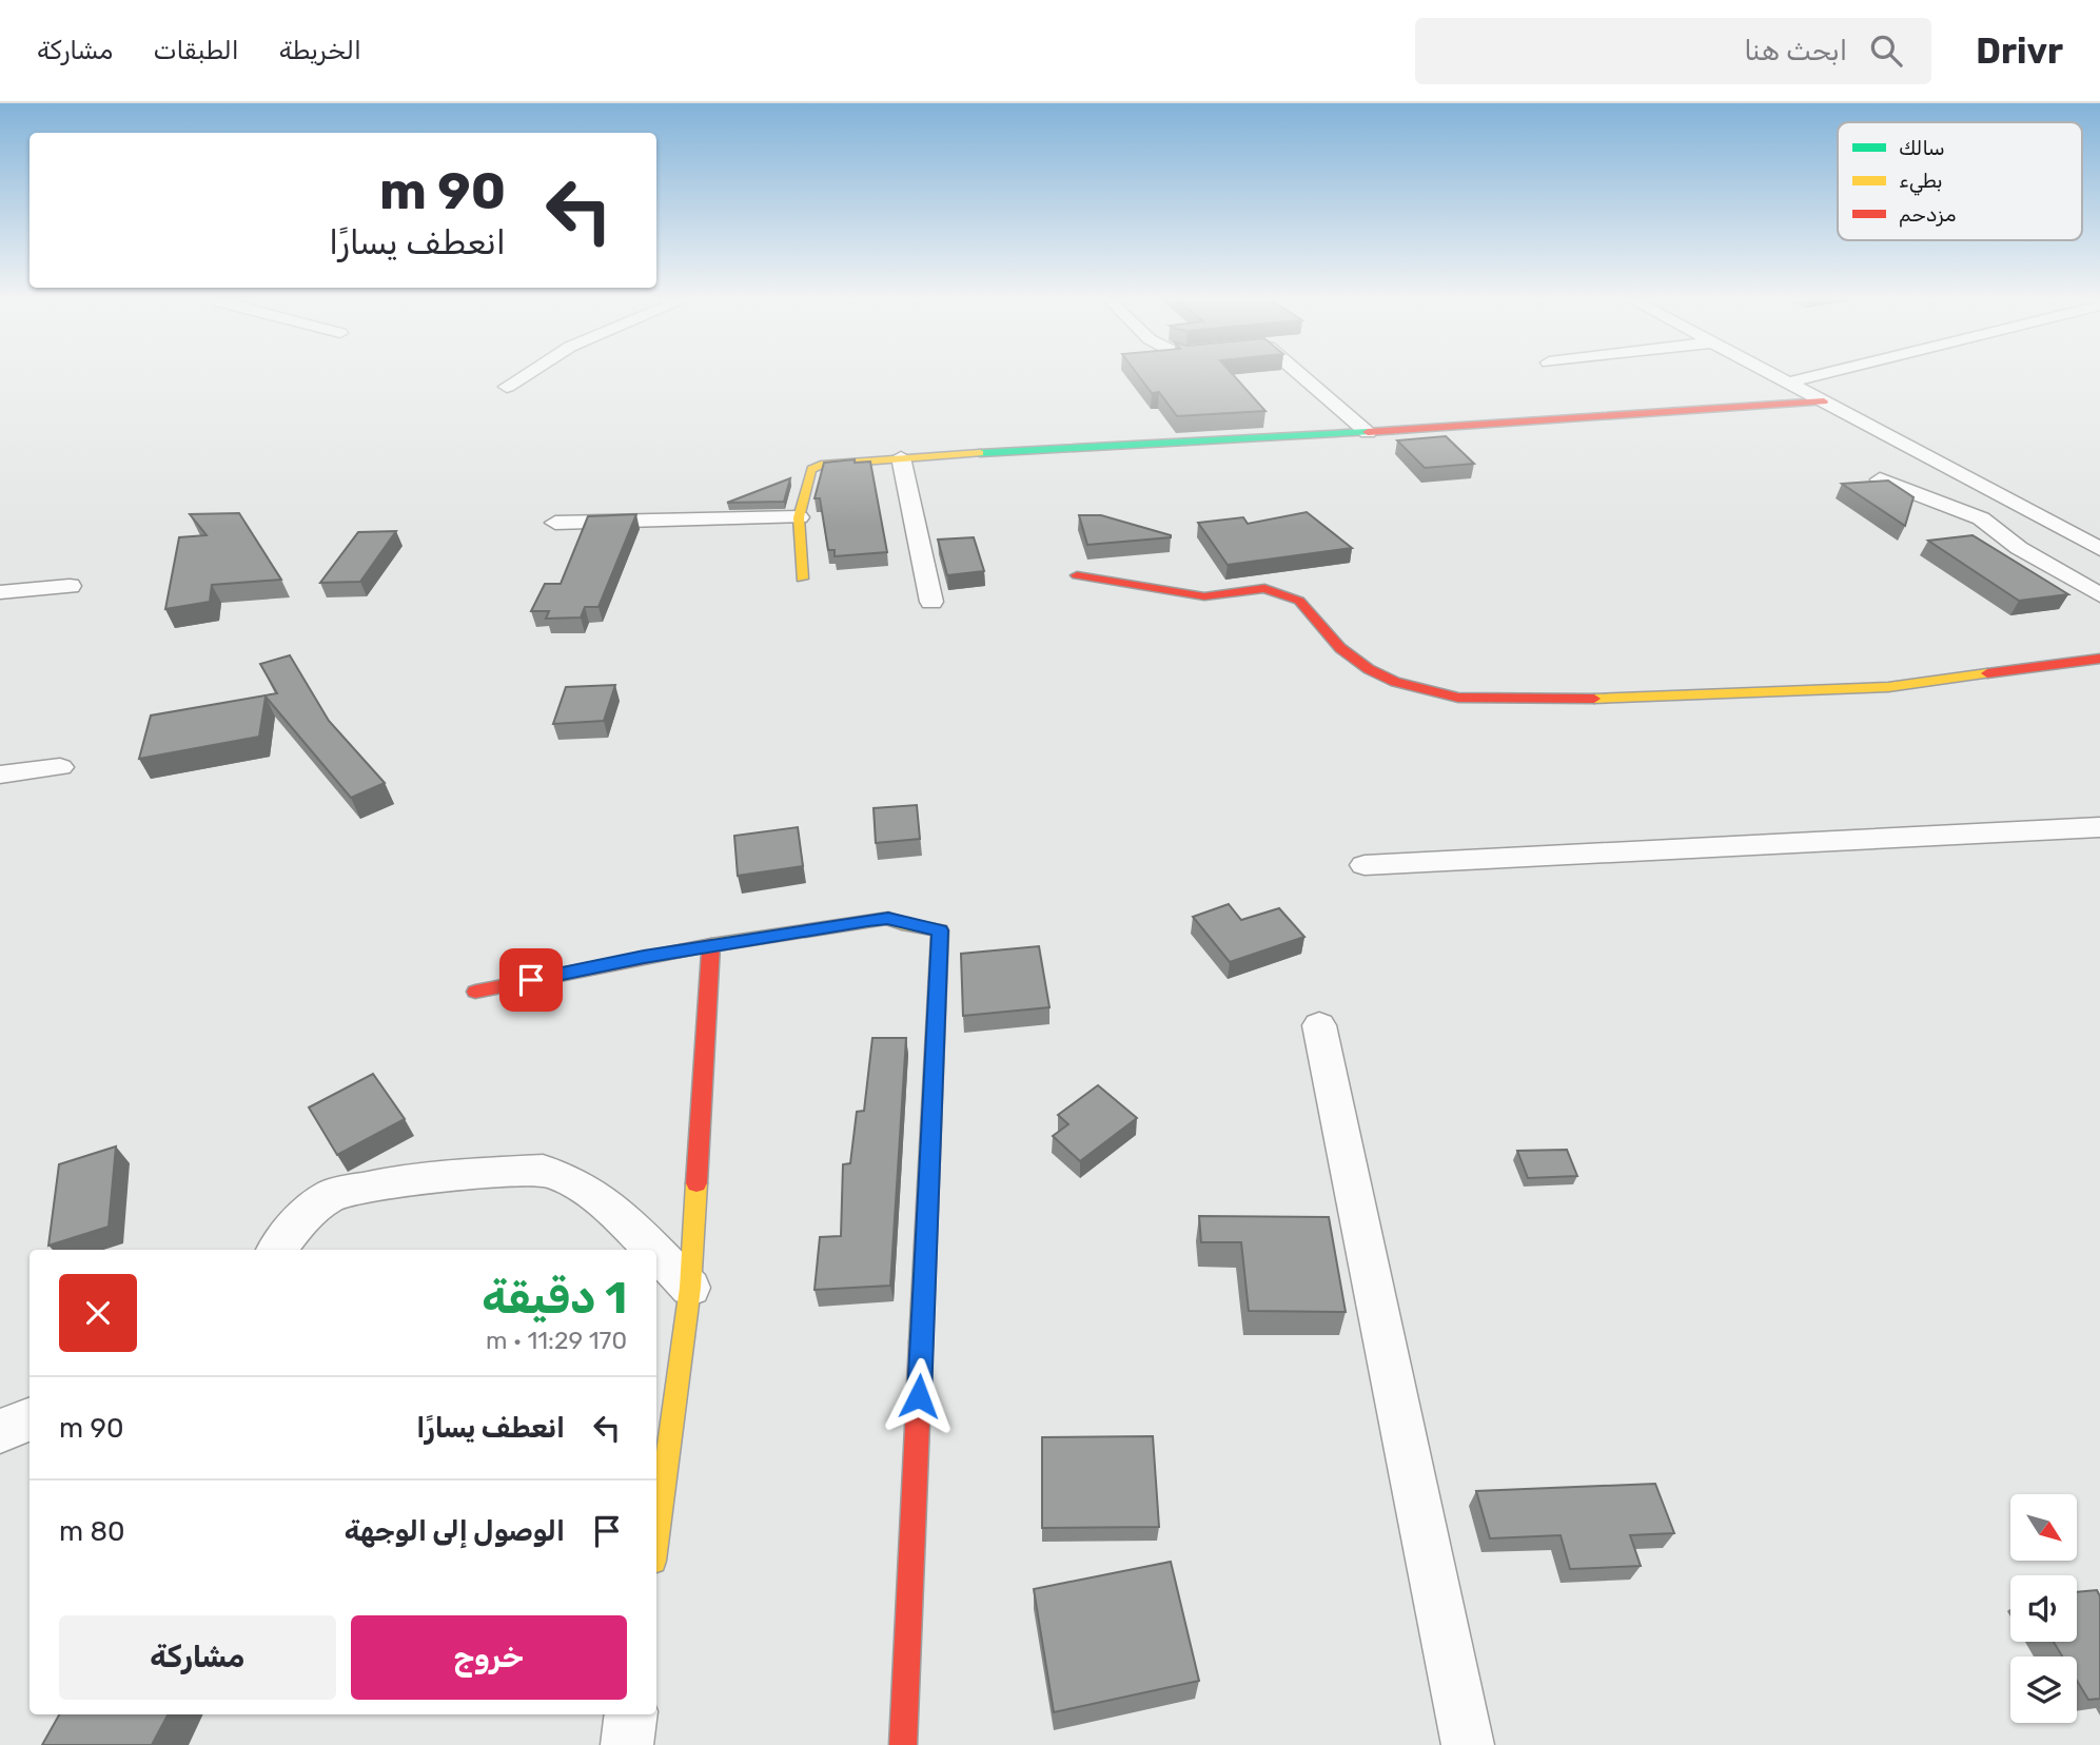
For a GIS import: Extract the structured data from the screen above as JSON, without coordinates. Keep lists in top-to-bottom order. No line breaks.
{"legend":["سالك","بطيء","مزدحم"],"north":"bottom right","page":{"header":"Drivr","search":"ابحث هنا","nav":["الخريطة","الطبقات","مشاركة"],"turn":["90 m","انعطف يسارًا"],"heading":["1 دقيقة","170 m · 11:29"],"list":[{"name":"انعطف يسارًا","value":"90 m"},{"name":"الوصول إلى الوجهة","value":"80 m"}],"buttons":["خروج","مشاركة"]}}
